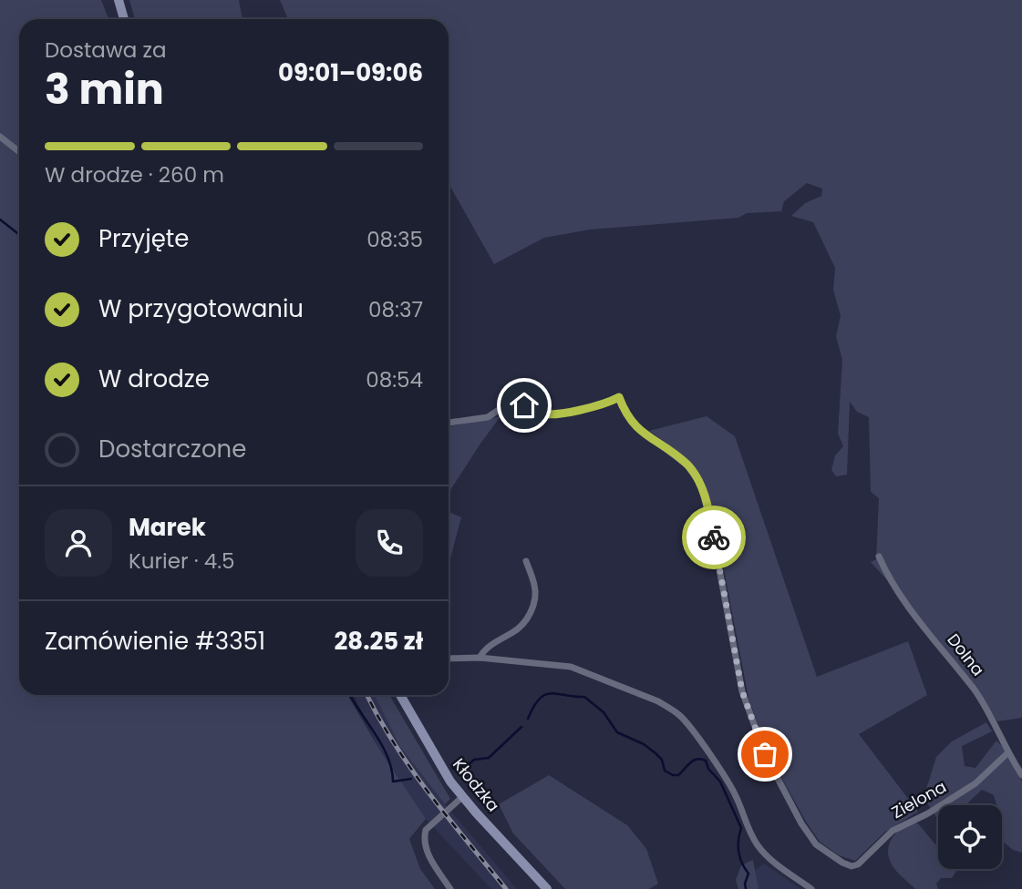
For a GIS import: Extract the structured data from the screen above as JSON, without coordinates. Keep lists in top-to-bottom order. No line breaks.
{"streets":{"main road":["Kłodzka"],"street":["Dolna","Zielona"]},"crossings":[["Dolna","Zielona"]],"page":{"heading":["3 min","Dostawa za","09:01–09:06"],"panel":["Marek","Kurier · 4.5","Zamówienie #3351","28.25 zł"],"bar":"W drodze · 260 m","list":[["Przyjęte","08:35"],["W przygotowaniu","08:37"],["W drodze","08:54"],"Dostarczone"]}}
